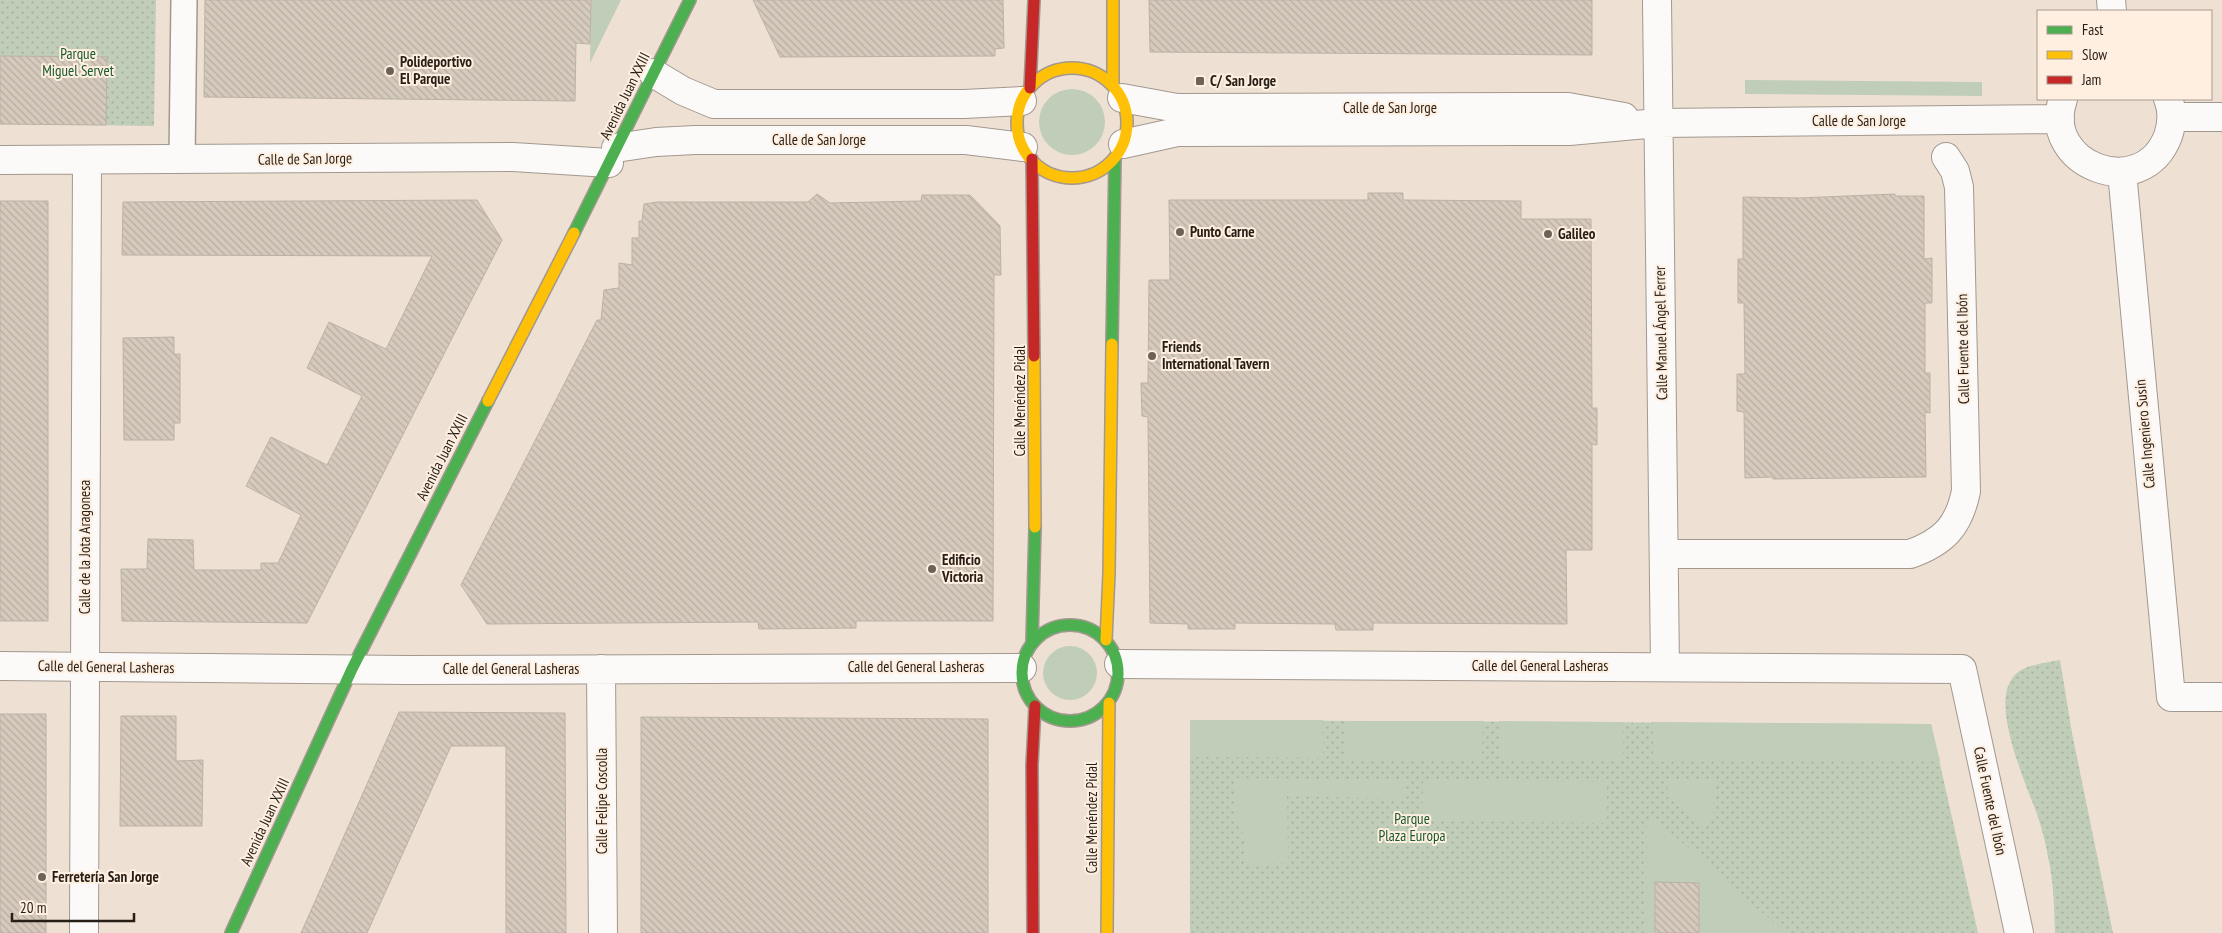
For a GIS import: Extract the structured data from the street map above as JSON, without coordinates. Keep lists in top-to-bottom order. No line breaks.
{"streets":{"main road":["Avenida Juan XXIII","Calle Menéndez Pidal"],"street":["Calle de San Jorge","Calle Manuel Ángel Ferrer","Calle Fuente del Ibón","Calle Ingeniero Susín","Calle de la Jota Aragonesa","Calle del General Lasheras","Calle Felipe Coscolla"]},"crossings":[["Avenida Juan XXIII","Calle de San Jorge"],["Avenida Juan XXIII","Calle del General Lasheras"],["Calle de San Jorge","Calle Manuel Ángel Ferrer"],["Calle de San Jorge","Calle Menéndez Pidal"],["Calle de San Jorge","Calle de la Jota Aragonesa"],["Calle Manuel Ángel Ferrer","Calle Fuente del Ibón"],["Calle Manuel Ángel Ferrer","Calle del General Lasheras"],["Calle Fuente del Ibón","Calle del General Lasheras"],["Calle Menéndez Pidal","Calle del General Lasheras"],["Calle de la Jota Aragonesa","Calle del General Lasheras"],["Calle del General Lasheras","Calle Felipe Coscolla"]],"parks":["Parque Miguel Servet","Parque Plaza Europa"],"places":{"other":["Polideportivo El Parque","Punto Carne","Galileo","Friends International Tavern","Edificio Victoria","Ferretería San Jorge"],"transit":["C/ San Jorge"]},"legend":["Fast","Slow","Jam"],"scale_bar":"20 m"}
